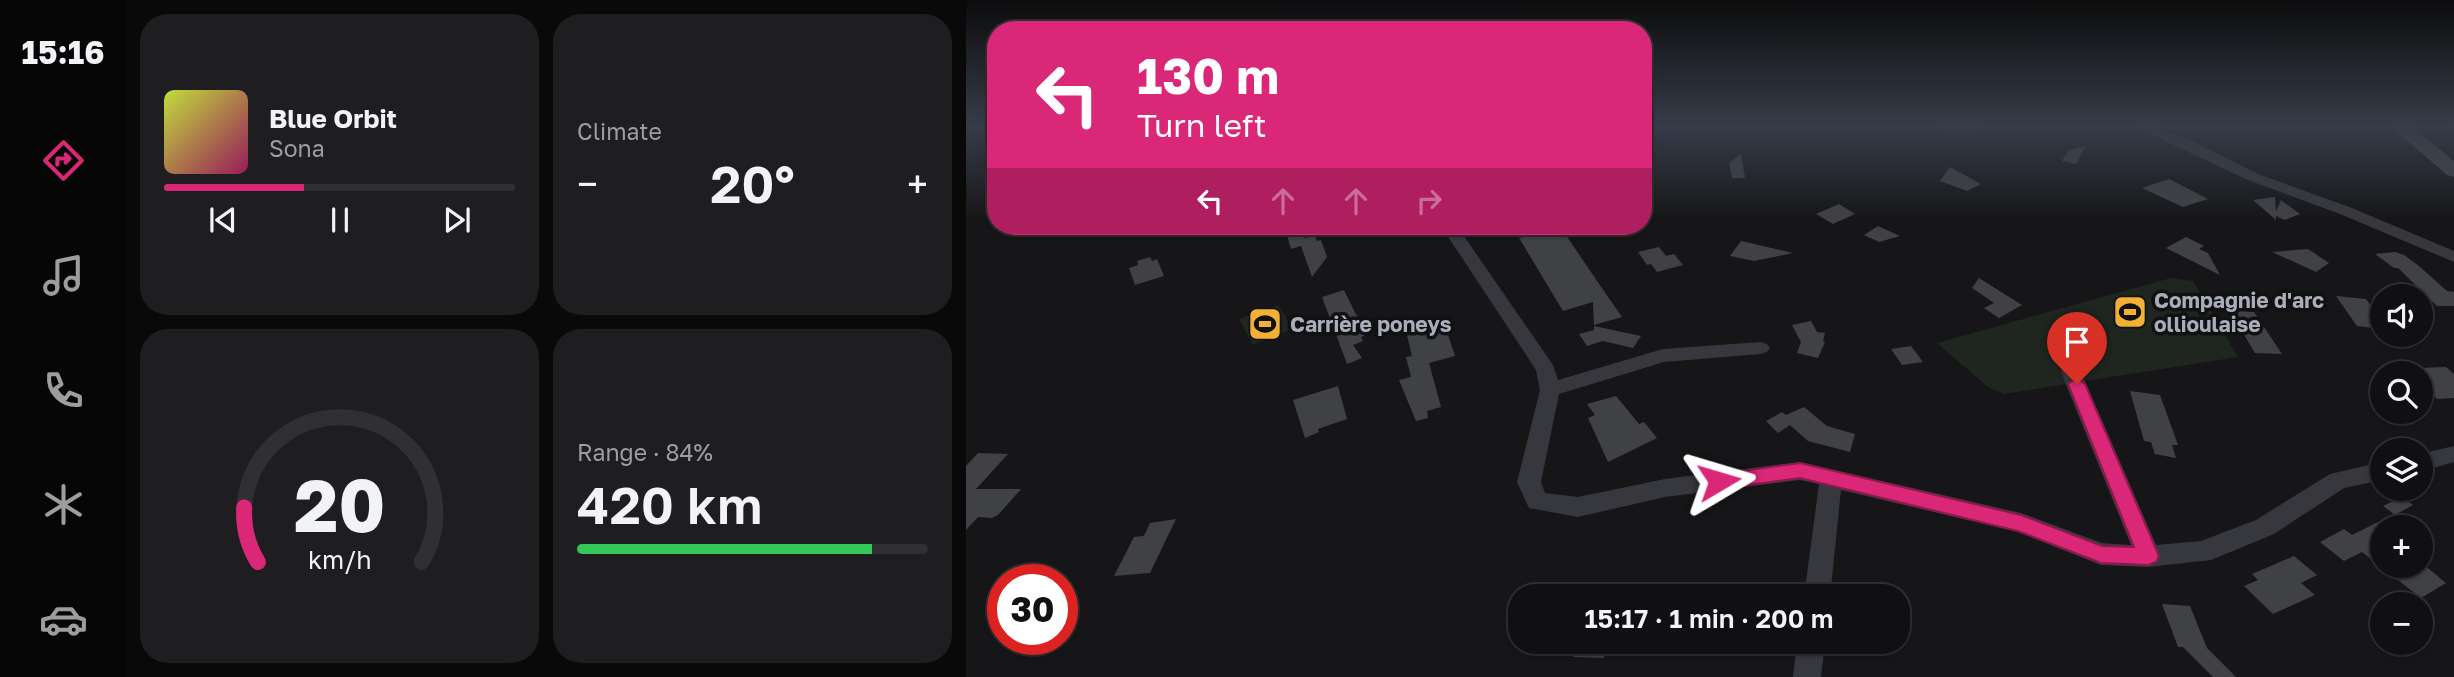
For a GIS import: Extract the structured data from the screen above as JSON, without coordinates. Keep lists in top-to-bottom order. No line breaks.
{"places":{"sports":["Compagnie d'arc ollioulaise","Carrière poneys"]},"page":{"tabs":"15:16","tile":["Climate",["Range · 84%","420 km"]],"turn":["130 m","Turn left"],"song":["Blue Orbit","Sona"],"heat":["−","20°","+"],"map_buttons":["+","−"],"limit":"30","trip":"15:17 · 1 min · 200 m","gauge":["20","km/h"]}}
